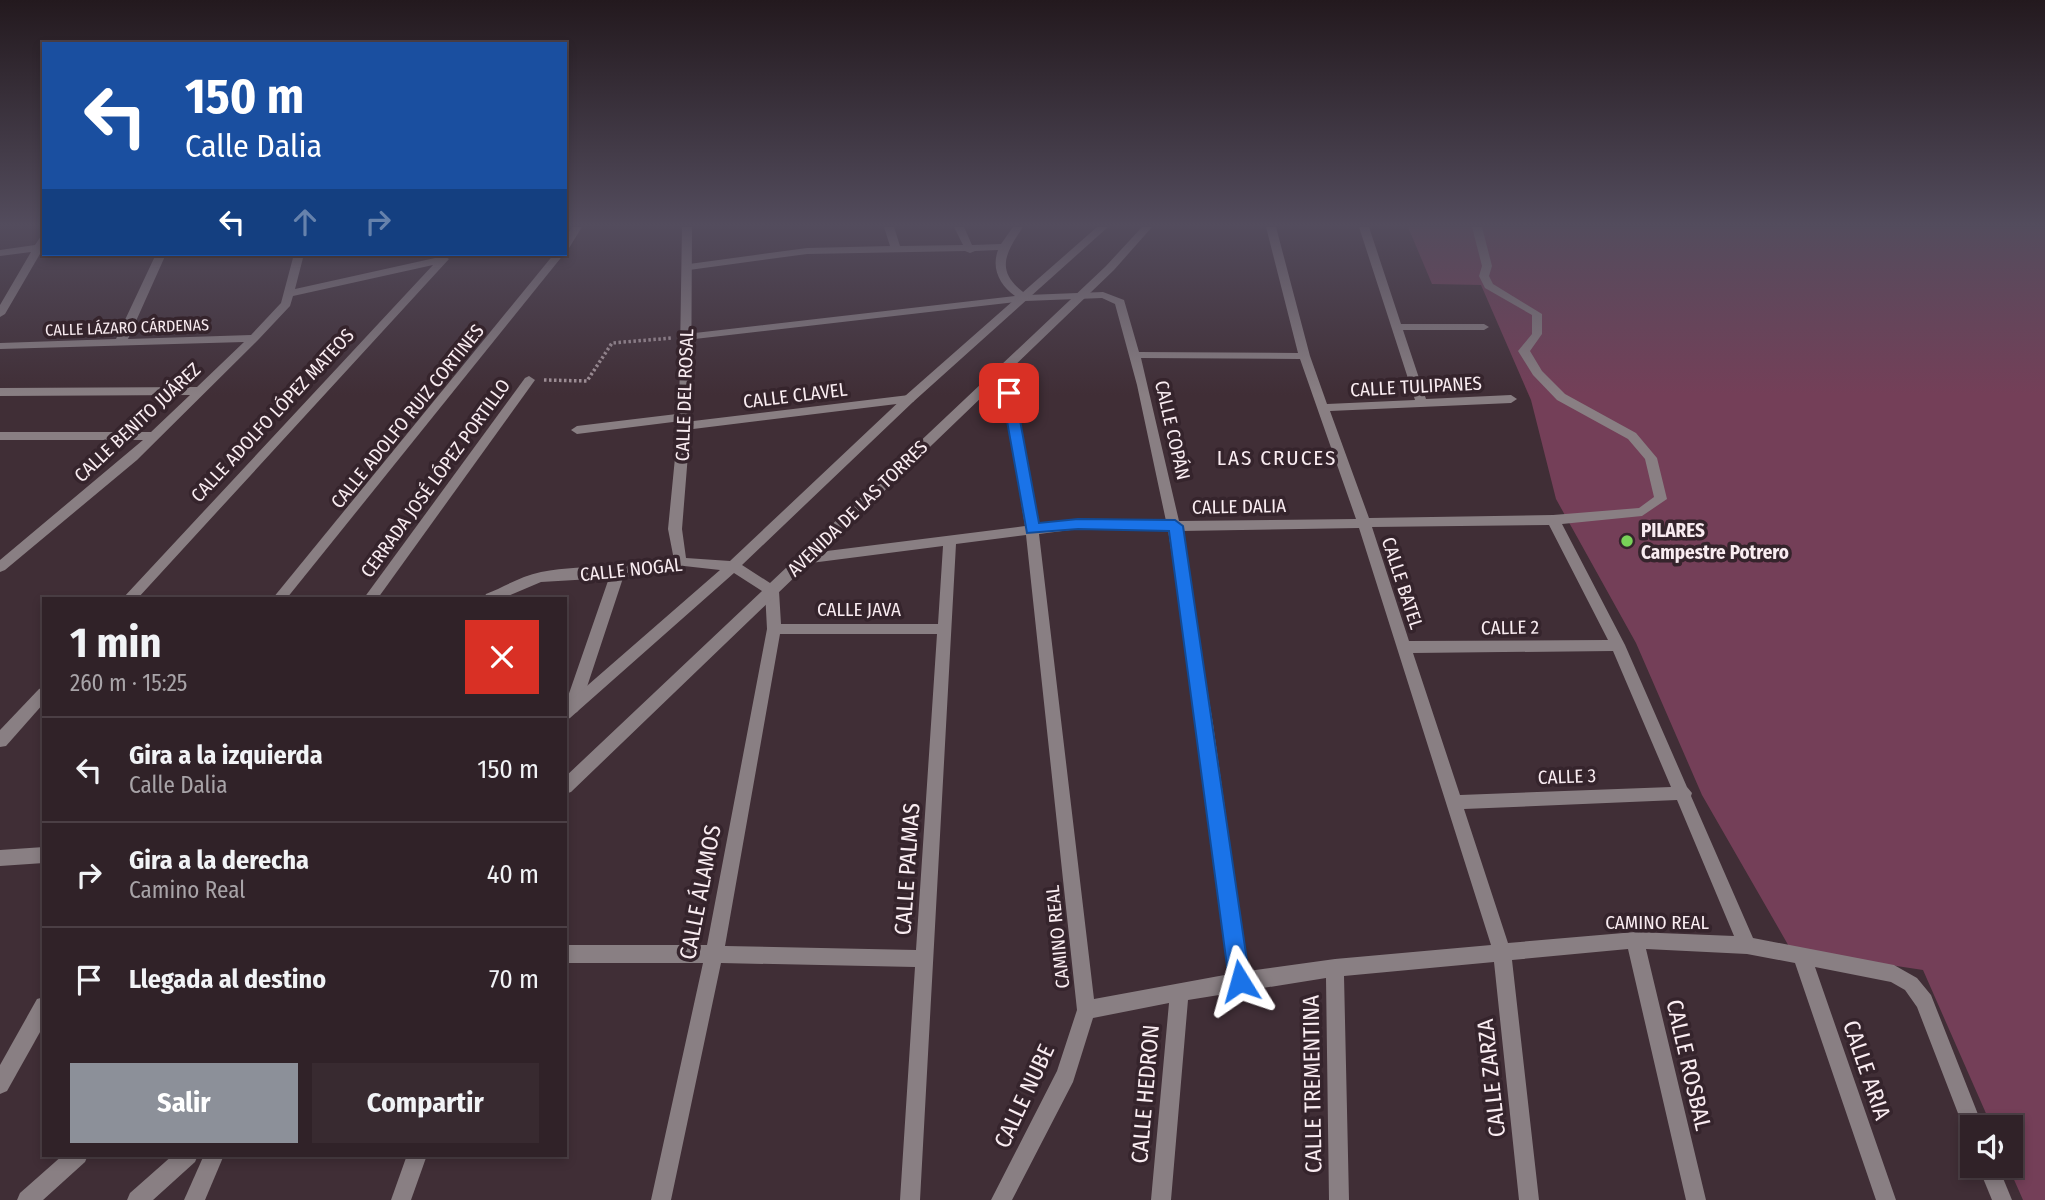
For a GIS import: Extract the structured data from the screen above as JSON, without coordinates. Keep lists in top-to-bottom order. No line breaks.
{"streets":{"street":["CALLE LÁZARO CÁRDENAS","CALLE TULIPANES","CALLE DEL ROSAL","CALLE CLAVEL","CALLE ADOLFO LÓPEZ MATEOS","CALLE ADOLFO RUIZ CORTINES","CALLE BENITO JUÁREZ","CALLE COPÁN","CERRADA JOSÉ LÓPEZ PORTILLO","CALLE DALIA","AVENIDA DE LAS TORRES","CALLE NOGAL","CALLE BATEL","CALLE JAVA","CALLE 2","CALLE 3","CALLE PALMAS","CALLE ÁLAMOS","CAMINO REAL","CALLE ROSBAL","CALLE ARIA","CALLE ZARZA","CALLE TREMENTINA","CALLE HEDRON","CALLE NUBE"]},"crossings":[["CALLE LÁZARO CÁRDENAS","CALLE BENITO JUÁREZ"],["CALLE TULIPANES","CALLE BATEL"],["CALLE DEL ROSAL","CALLE CLAVEL"],["CALLE DEL ROSAL","CALLE NOGAL"],["CALLE ADOLFO LÓPEZ MATEOS","CALLE BENITO JUÁREZ"],["CALLE COPÁN","CALLE DALIA"],["CALLE COPÁN","AVENIDA DE LAS TORRES"],["CALLE COPÁN","CAMINO REAL"],["CALLE DALIA","AVENIDA DE LAS TORRES"],["CALLE DALIA","CALLE BATEL"],["CALLE DALIA","CALLE PALMAS"],["CALLE DALIA","CAMINO REAL"],["AVENIDA DE LAS TORRES","CALLE ÁLAMOS"],["AVENIDA DE LAS TORRES","CAMINO REAL"],["CALLE BATEL","CALLE 2"],["CALLE BATEL","CALLE 3"],["CALLE BATEL","CAMINO REAL"],["CALLE BATEL","CALLE ZARZA"],["CALLE JAVA","CALLE PALMAS"],["CALLE JAVA","CALLE ÁLAMOS"],["CALLE 2","CAMINO REAL"],["CALLE 3","CAMINO REAL"],["CAMINO REAL","CALLE ROSBAL"],["CAMINO REAL","CALLE ARIA"],["CAMINO REAL","CALLE ZARZA"],["CAMINO REAL","CALLE TREMENTINA"],["CAMINO REAL","CALLE HEDRON"],["CAMINO REAL","CALLE NUBE"]],"districts":["LAS CRUCES"],"places":["PILARES Campestre Potrero"],"page":{"turn":["150 m","Calle Dalia"],"heading":["1 min","260 m · 15:25"],"list":[{"name":"Gira a la izquierda","note":"Calle Dalia","value":"150 m"},{"name":"Gira a la derecha","note":"Camino Real","value":"40 m"},{"name":"Llegada al destino","value":"70 m"}],"buttons":["Salir","Compartir"]}}
